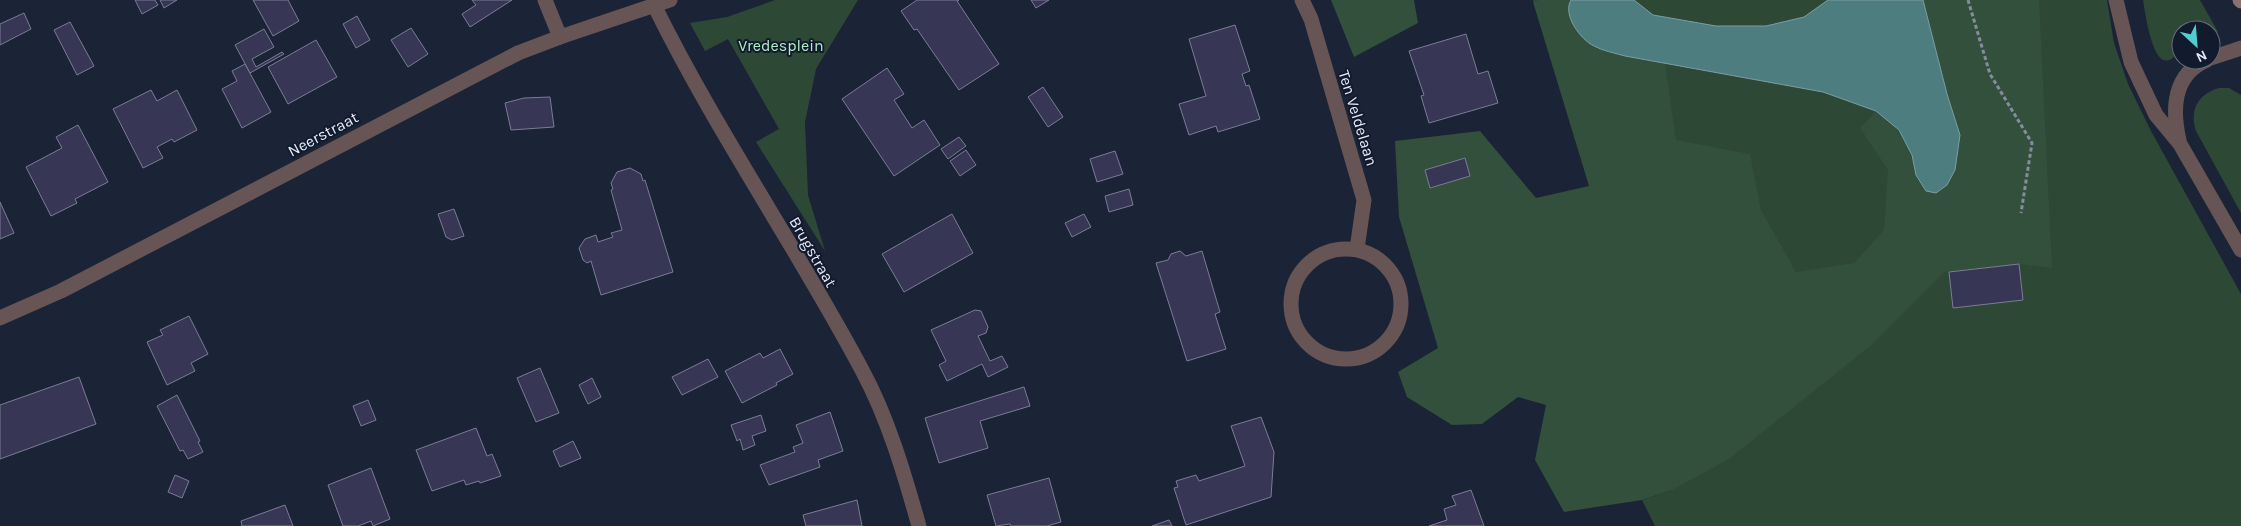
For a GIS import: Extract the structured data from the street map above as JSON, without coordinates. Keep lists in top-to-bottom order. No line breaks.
{"streets":{"street":["Ten Veldelaan","Neerstraat","Brugstraat"]},"crossings":[["Neerstraat","Brugstraat"]],"parks":["Vredesplein"],"north":"bottom right"}
